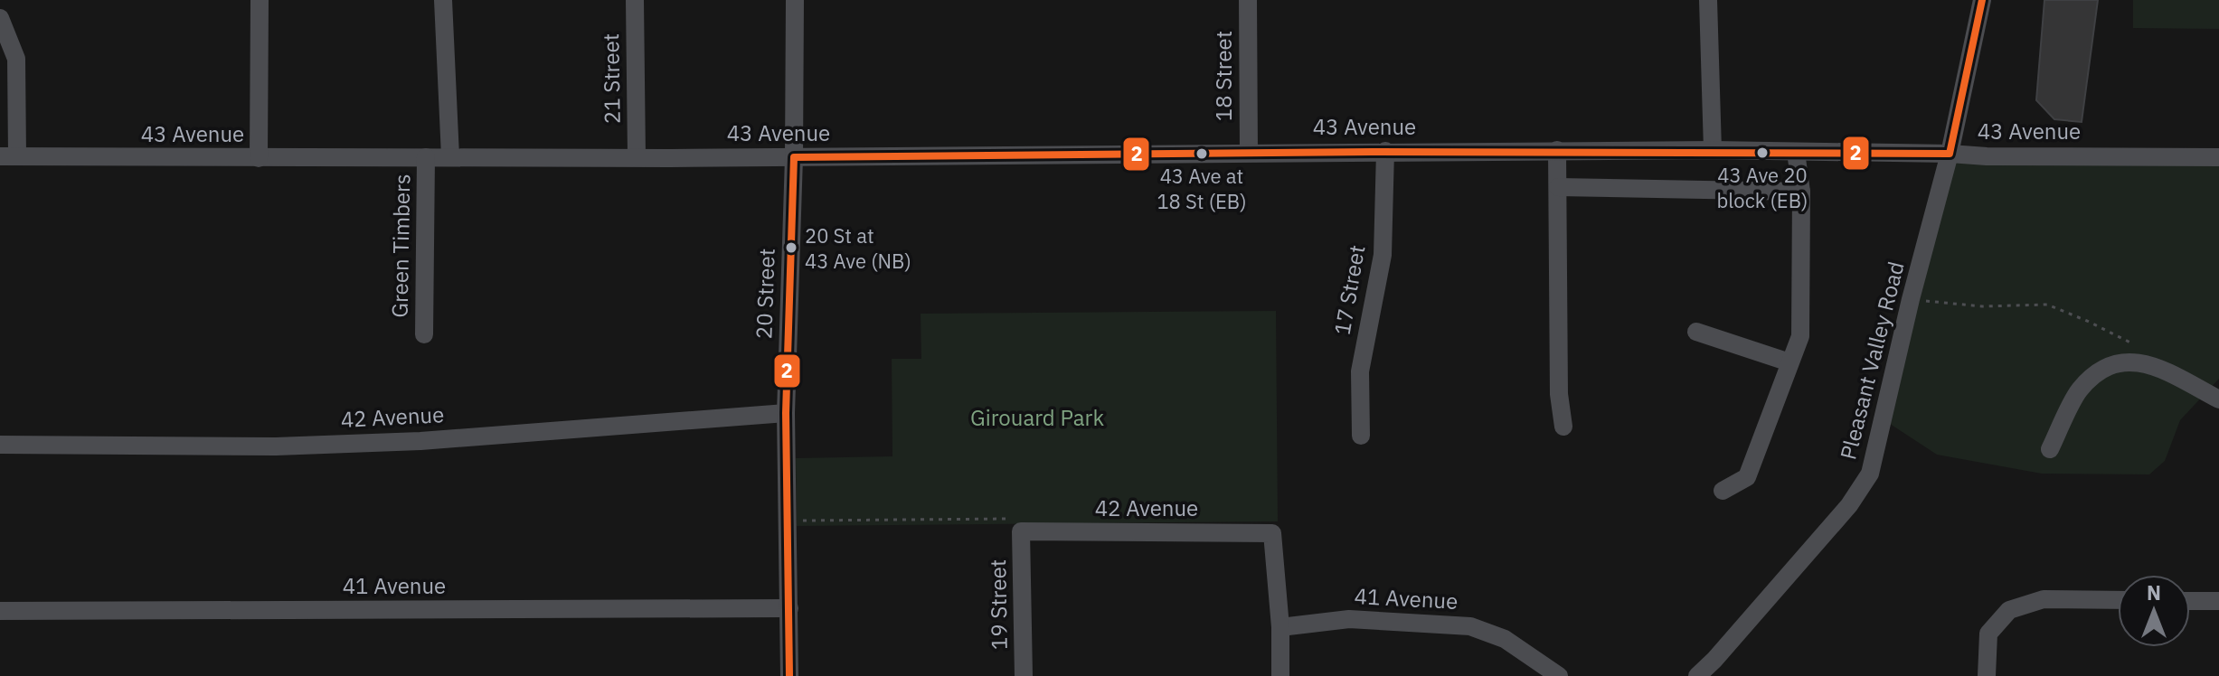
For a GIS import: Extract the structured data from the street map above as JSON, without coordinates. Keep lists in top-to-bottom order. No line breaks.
{"streets":{"street":["18 Street","21 Street","43 Avenue","Green Timbers","17 Street","20 Street","Pleasant Valley Road","42 Avenue","41 Avenue","19 Street"]},"crossings":[["18 Street","43 Avenue"],["21 Street","43 Avenue"],["43 Avenue","Green Timbers"],["43 Avenue","17 Street"],["43 Avenue","20 Street"],["43 Avenue","Pleasant Valley Road"],["20 Street","42 Avenue"],["20 Street","41 Avenue"],["42 Avenue","41 Avenue"],["42 Avenue","19 Street"]],"parks":["Girouard Park"],"places":["43 Ave 20 block (EB)","43 Ave at 18 St (EB)","20 St at 43 Ave (NB)"],"lines":["transit line 2"],"north":"top"}
